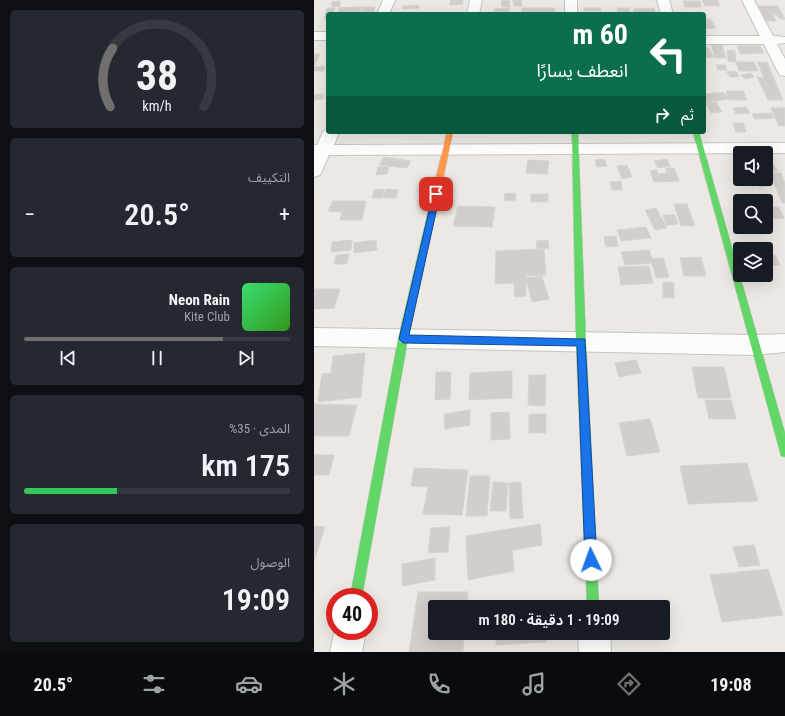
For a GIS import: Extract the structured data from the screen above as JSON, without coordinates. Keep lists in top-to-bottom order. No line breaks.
{"page":{"turn":["60 m","انعطف يسارًا"],"then":"ثم","tile":["التكييف",["المدى · 35%","175 km"],["الوصول","19:09"]],"heat":["−","20.5°","+"],"song":["Neon Rain","Kite Club"],"limit":"40","trip":"19:09 · 1 دقيقة · 180 m","tabs":["19:08","20.5°"],"gauge":["38","km/h"]}}
